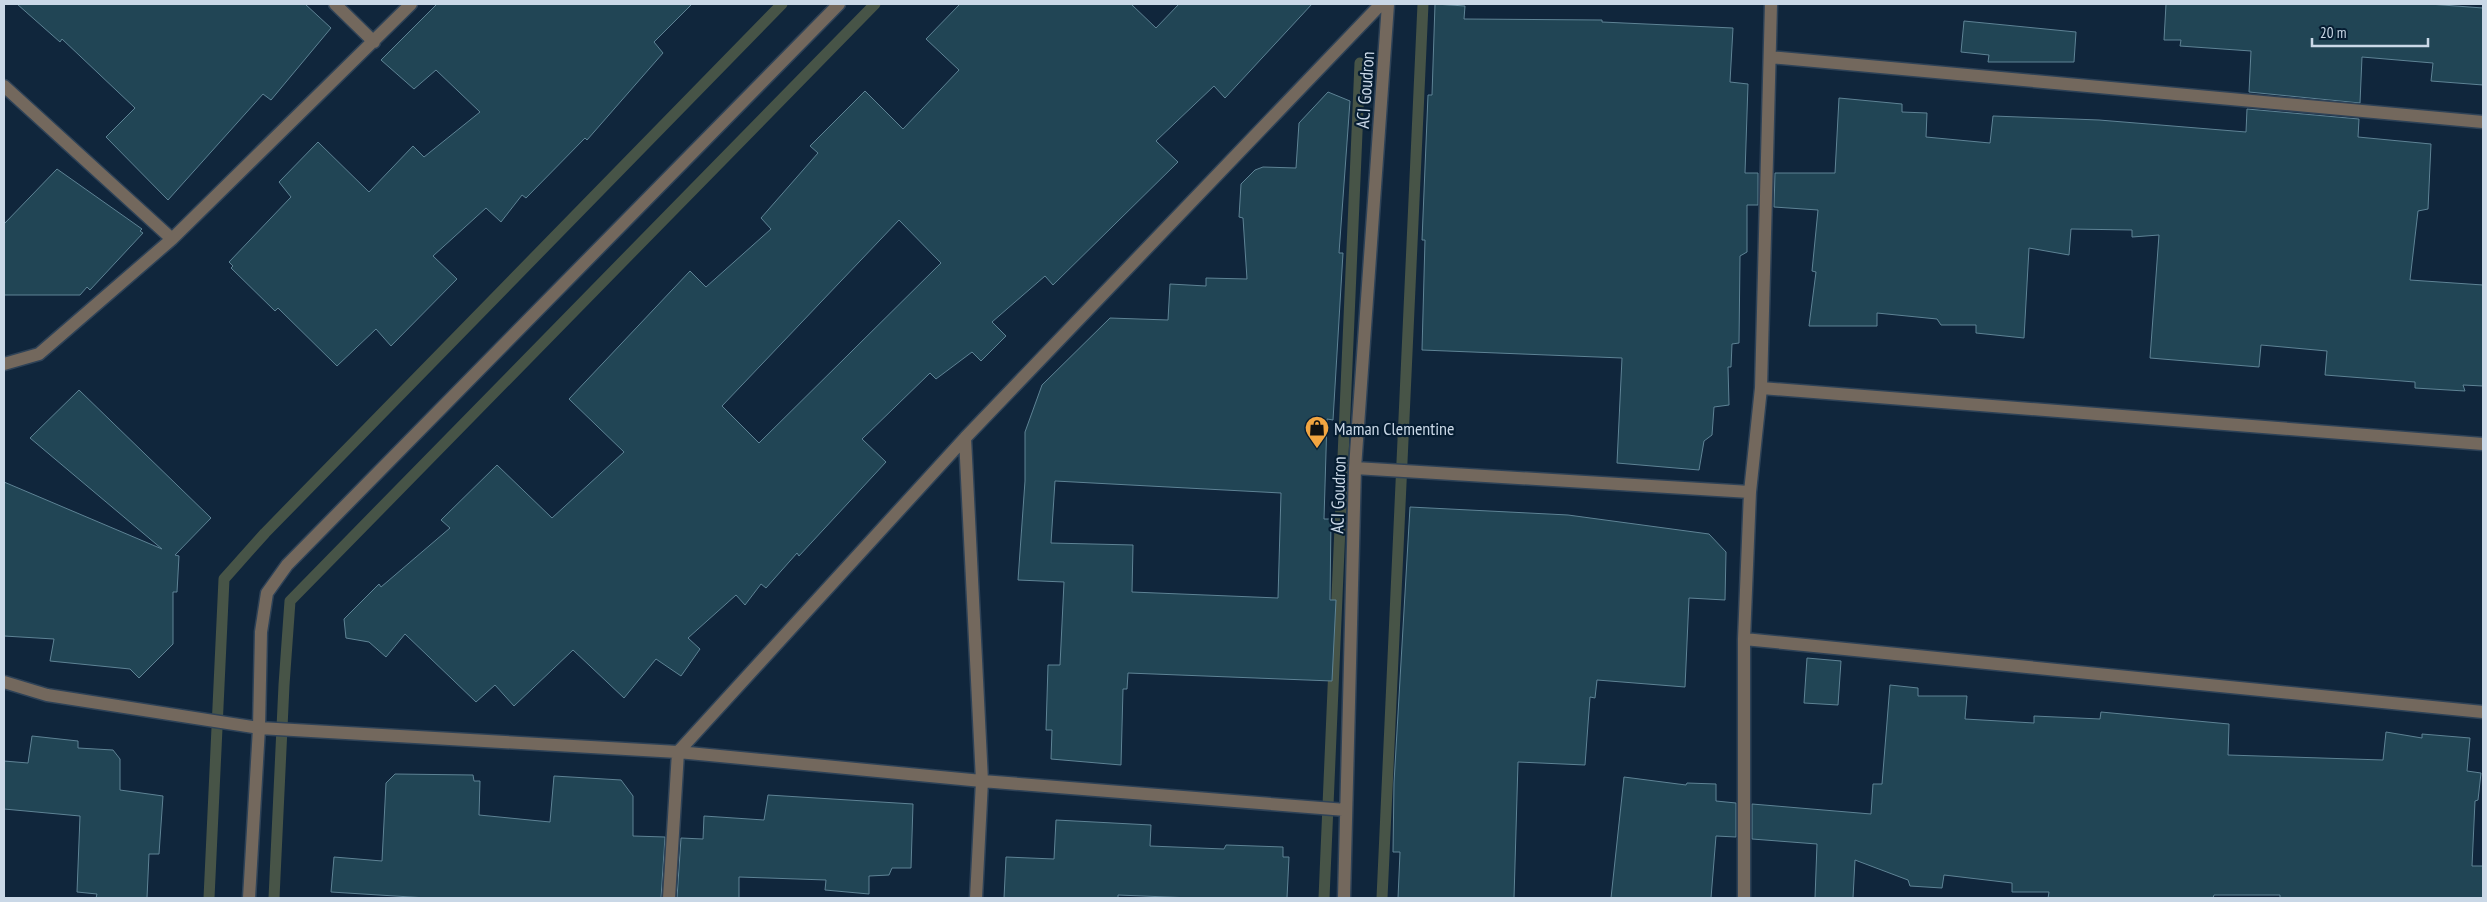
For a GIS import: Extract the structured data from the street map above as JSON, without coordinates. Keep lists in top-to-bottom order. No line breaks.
{"streets":{"street":["ACI Goudron"]},"places":{"shop":["Maman Clementine"]},"scale_bar":"20 m"}
